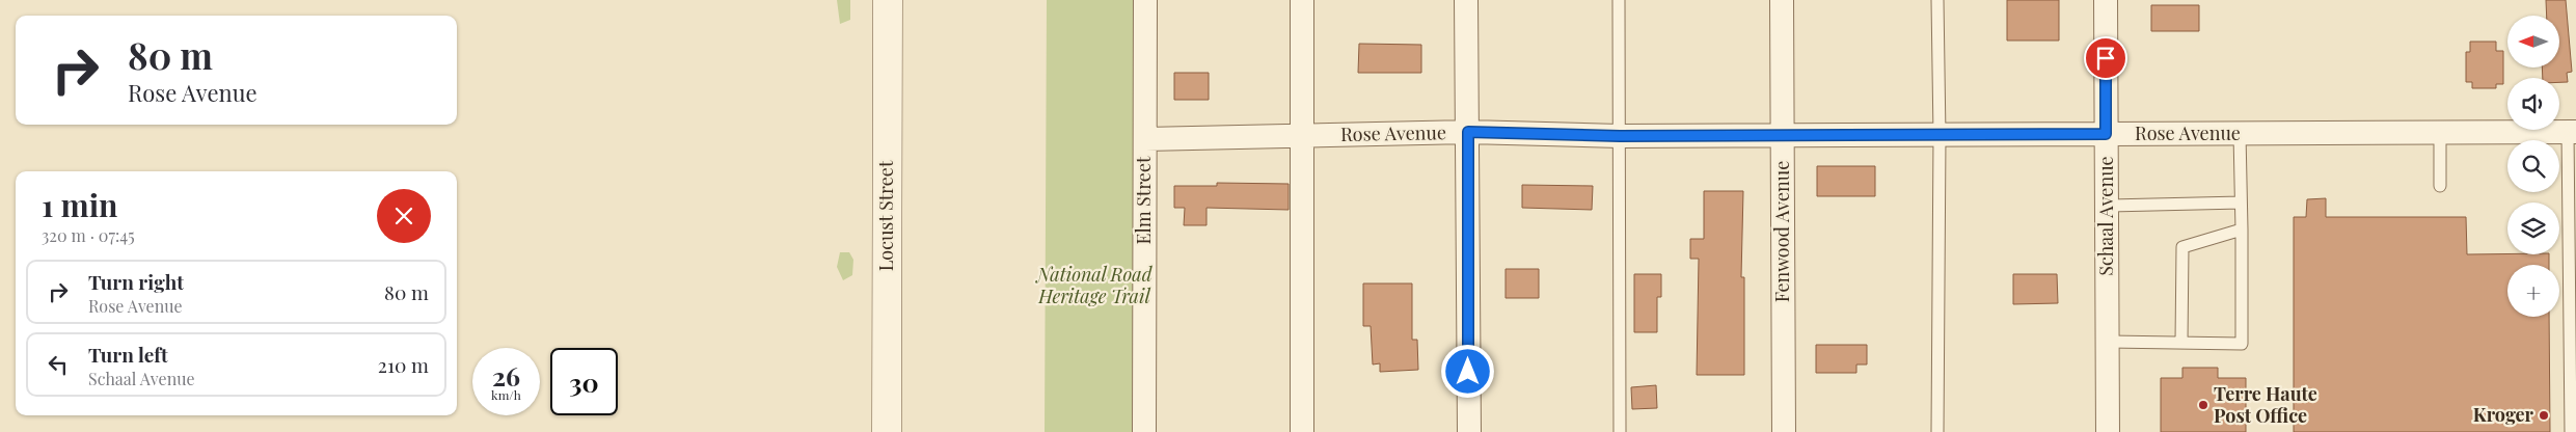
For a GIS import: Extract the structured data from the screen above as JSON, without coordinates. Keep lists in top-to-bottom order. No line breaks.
{"streets":{"street":["Rose Avenue","Elm Street","Locust Street","Schaal Avenue","Fenwood Avenue"]},"crossings":[["Rose Avenue","Elm Street"],["Rose Avenue","Schaal Avenue"],["Rose Avenue","Fenwood Avenue"]],"parks":["National Road Heritage Trail"],"places":["Terre Haute Post Office","Kroger"],"north":"left","page":{"map_buttons":"+","turn":["80 m","Rose Avenue"],"heading":["1 min","320 m · 07:45"],"list":[{"name":"Turn right","note":"Rose Avenue","value":"80 m"},{"name":"Turn left","note":"Schaal Avenue","value":"210 m"}],"speed":"26 km/h","limit":"30"}}
